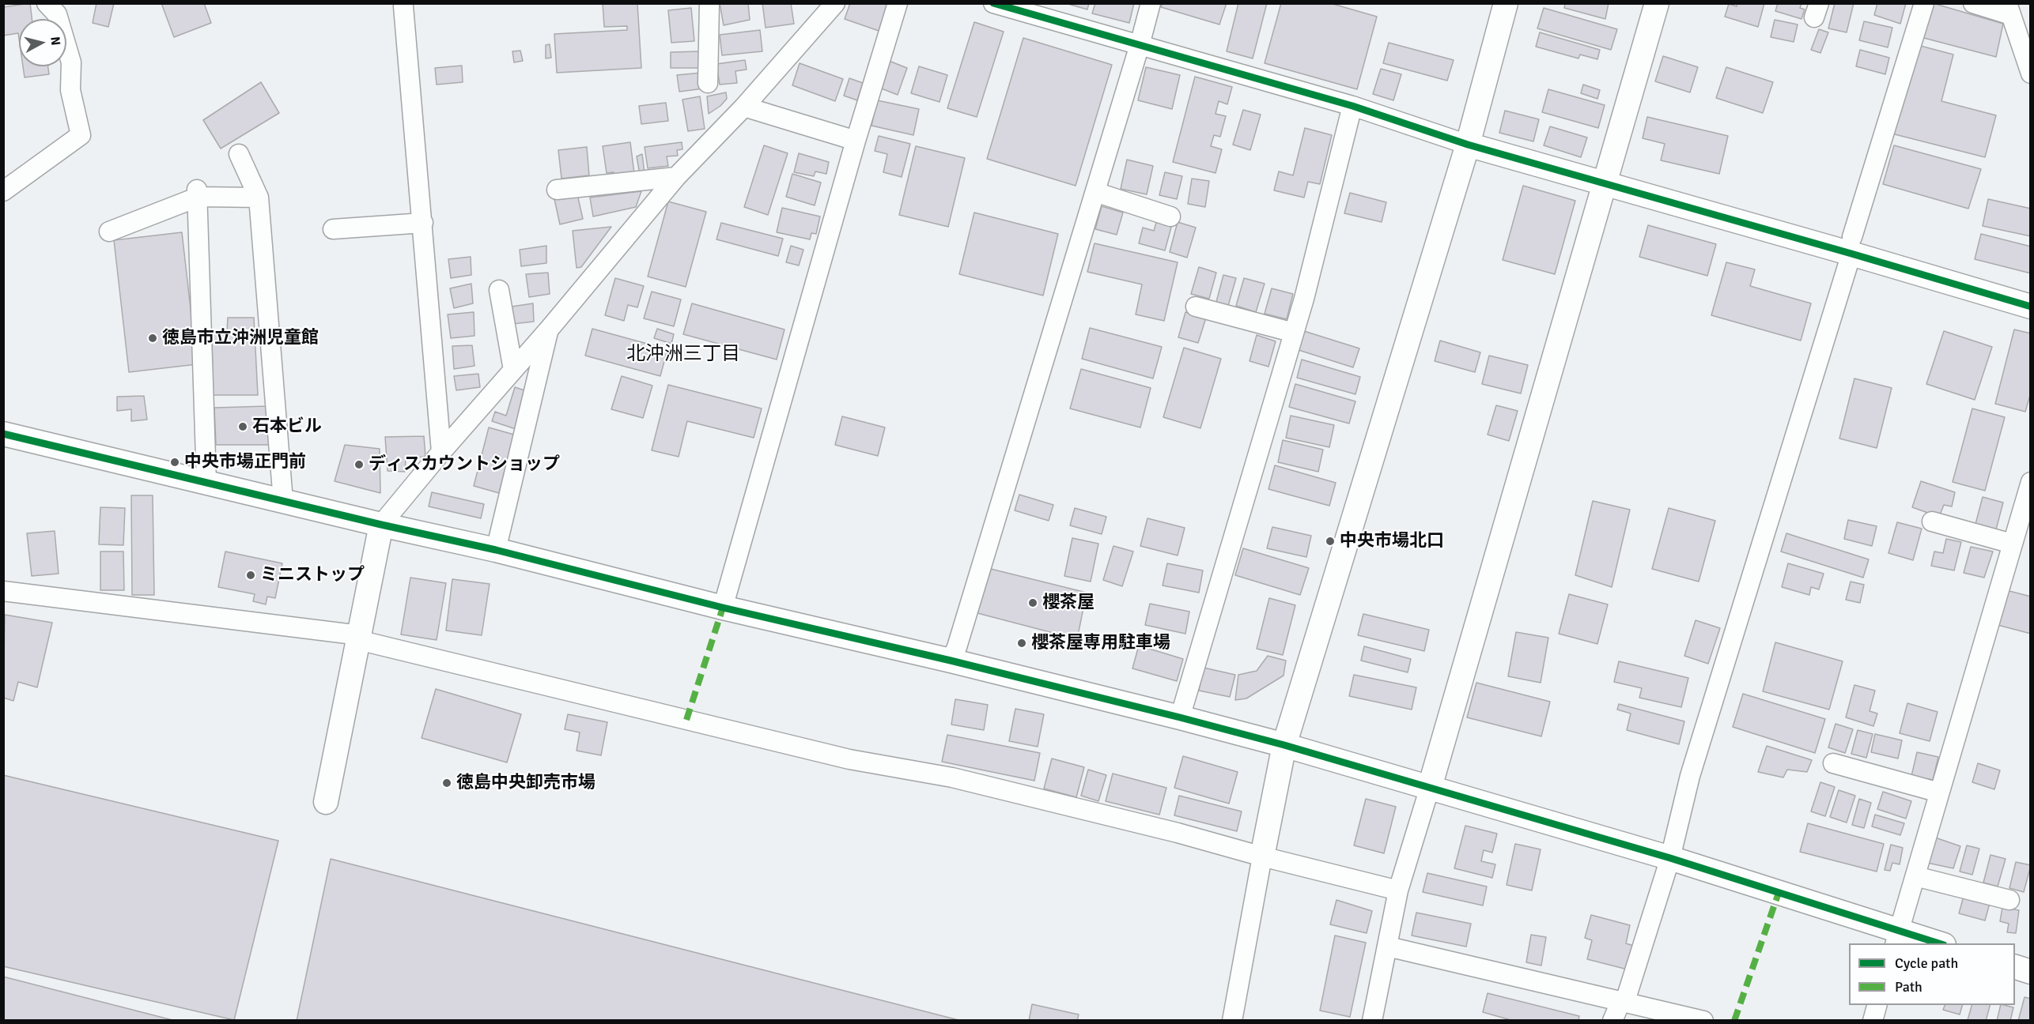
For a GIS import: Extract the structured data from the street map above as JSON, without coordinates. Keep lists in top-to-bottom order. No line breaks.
{"districts":["北沖洲三丁目"],"places":["徳島市立沖洲児童館","石本ビル","中央市場正門前","ディスカウントショップ","中央市場北口","ミニストップ","櫻茶屋","櫻茶屋専用駐車場","徳島中央卸売市場"],"legend":["Cycle path","Path"],"north":"right"}
